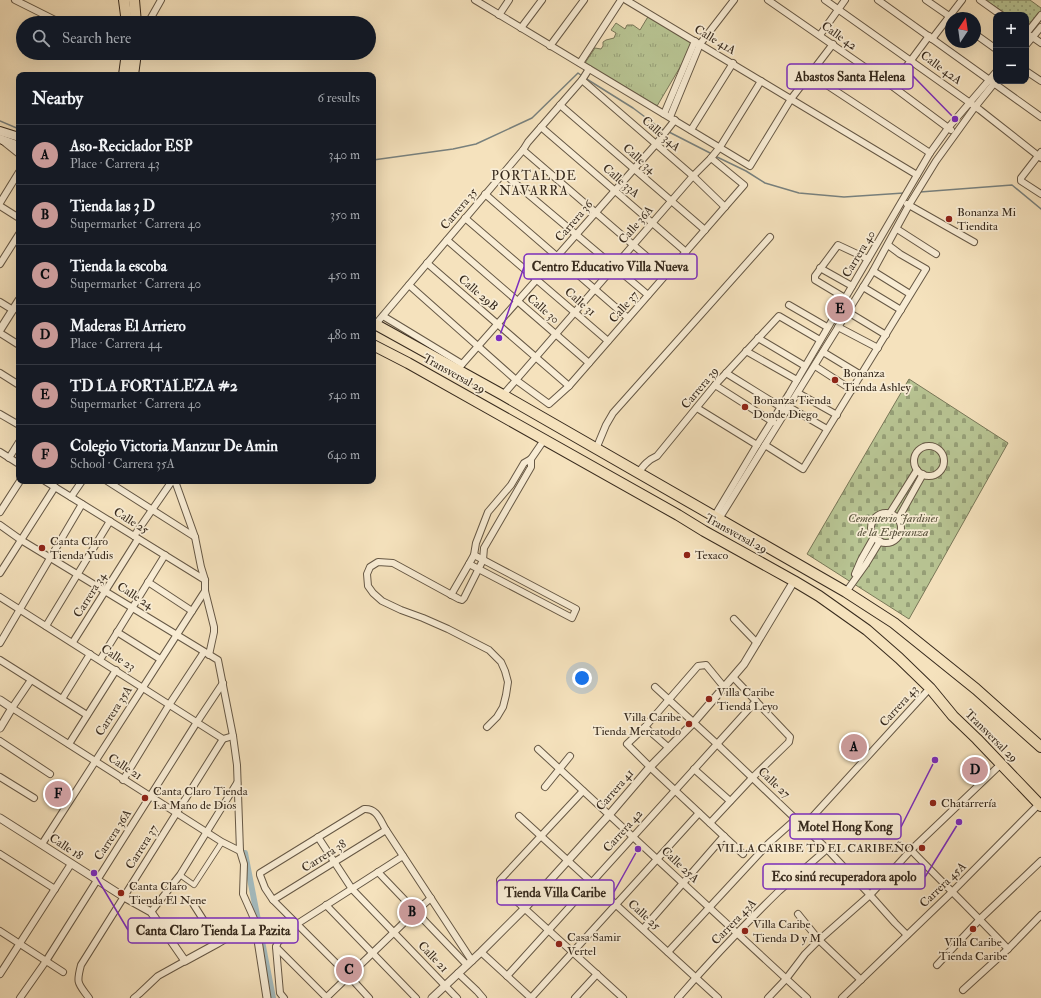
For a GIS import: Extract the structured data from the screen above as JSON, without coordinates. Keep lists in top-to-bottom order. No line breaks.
{"streets":{"highway":["Transversal 29"],"street":["Calle 42","Calle 41A","Calle 42A","Calle 34A","Calle 34","Calle 33A","Carrera 35","Carrera 36","Calle 36A","Carrera 40","Calle 29B","Calle 31","Calle 37","Calle 30","Carrera 39","Calle 25","Carrera 34","Calle 24","Calle 23","Carrera 43","Carrera 35A","Calle 21","Calle 27","Carrera 41","Carrera 42","Carrera 36A","Calle 18","Carrera 37","Carrera 38","Calle 25A","Carrera 45A","Carrera 43A"]},"crossings":[["Calle 42","Carrera 40"],["Calle 41A","Carrera 36"],["Calle 41A","Calle 36A"],["Calle 41A","Carrera 40"],["Calle 42A","Carrera 40"],["Calle 34A","Carrera 35"],["Calle 34A","Carrera 36"],["Calle 34A","Calle 36A"],["Calle 34A","Calle 37"],["Calle 34","Carrera 35"],["Calle 34","Carrera 36"],["Calle 34","Calle 36A"],["Calle 34","Calle 37"],["Calle 33A","Carrera 35"],["Calle 33A","Carrera 36"],["Calle 33A","Calle 36A"],["Calle 33A","Calle 37"],["Carrera 35","Calle 29B"],["Carrera 35","Calle 31"],["Carrera 35","Calle 30"],["Carrera 36","Calle 29B"],["Carrera 36","Calle 31"],["Carrera 36","Calle 30"],["Carrera 36","Transversal 29"],["Calle 36A","Calle 29B"],["Calle 36A","Calle 31"],["Calle 36A","Calle 37"],["Calle 36A","Calle 30"],["Calle 36A","Transversal 29"],["Carrera 40","Transversal 29"],["Carrera 40","Carrera 39"],["Calle 29B","Calle 37"],["Calle 31","Calle 37"],["Calle 37","Calle 30"],["Transversal 29","Carrera 39"],["Transversal 29","Carrera 43"],["Transversal 29","Carrera 41"],["Transversal 29","Carrera 45A"],["Calle 25","Carrera 34"],["Calle 25","Carrera 41"],["Calle 25","Carrera 42"],["Calle 25","Carrera 43A"],["Carrera 34","Calle 24"],["Carrera 34","Calle 23"],["Calle 24","Carrera 35A"],["Calle 24","Carrera 36A"],["Calle 23","Carrera 35A"],["Calle 23","Carrera 36A"],["Calle 23","Carrera 37"],["Carrera 43","Calle 27"],["Carrera 35A","Calle 21"],["Carrera 35A","Calle 18"],["Calle 21","Carrera 41"],["Calle 21","Carrera 36A"],["Calle 21","Carrera 37"],["Calle 21","Carrera 38"],["Calle 27","Carrera 41"],["Calle 27","Carrera 42"],["Calle 27","Carrera 45A"],["Calle 27","Carrera 43A"],["Carrera 41","Calle 25A"],["Carrera 42","Calle 25A"],["Carrera 36A","Calle 18"],["Calle 18","Carrera 37"],["Calle 25A","Carrera 43A"]],"districts":["PORTAL DE NAVARRA"],"parks":["Cementerio Jardines de la Esperanza"],"places":["Abastos Santa Helena","Bonanza Mi Tiendita","Centro Educativo Villa Nueva","Bonanza Tienda Ashley","Bonanza Tienda Donde Diego","Canta Claro Tienda Yudis","Texaco","Villa Caribe Tienda Leyo","Villa Caribe Tienda Mercatodo","Motel Hong Kong","Canta Claro Tienda La Mano de Dios","Chatarrería","Eco sinú recuperadora apolo","VILLA CARIBE TD EL CARIBEÑO","Tienda Villa Caribe","Canta Claro Tienda La Pazita","Canta Claro Tienda El Nene","Villa Caribe Tienda Caribe","Villa Caribe Tienda D y M","Casa Samir Vertel"],"north":"top","page":{"map_buttons":["+","−"],"search":"Search here","heading":["Nearby","6 results"],"list":[{"mark":"A","name":"Aso-Reciclador ESP","note":"Place · Carrera 43","value":"340 m"},{"mark":"B","name":"Tienda las 3 D","note":"Supermarket · Carrera 40","value":"350 m"},{"mark":"C","name":"Tienda la escoba","note":"Supermarket · Carrera 40","value":"450 m"},{"mark":"D","name":"Maderas El Arriero","note":"Place · Carrera 44","value":"480 m"},{"mark":"E","name":"TD LA FORTALEZA #2","note":"Supermarket · Carrera 40","value":"540 m"},{"mark":"F","name":"Colegio Victoria Manzur De Amin","note":"School · Carrera 35A","value":"640 m"}],"pins":["E","A","D","F","B","C"]}}
